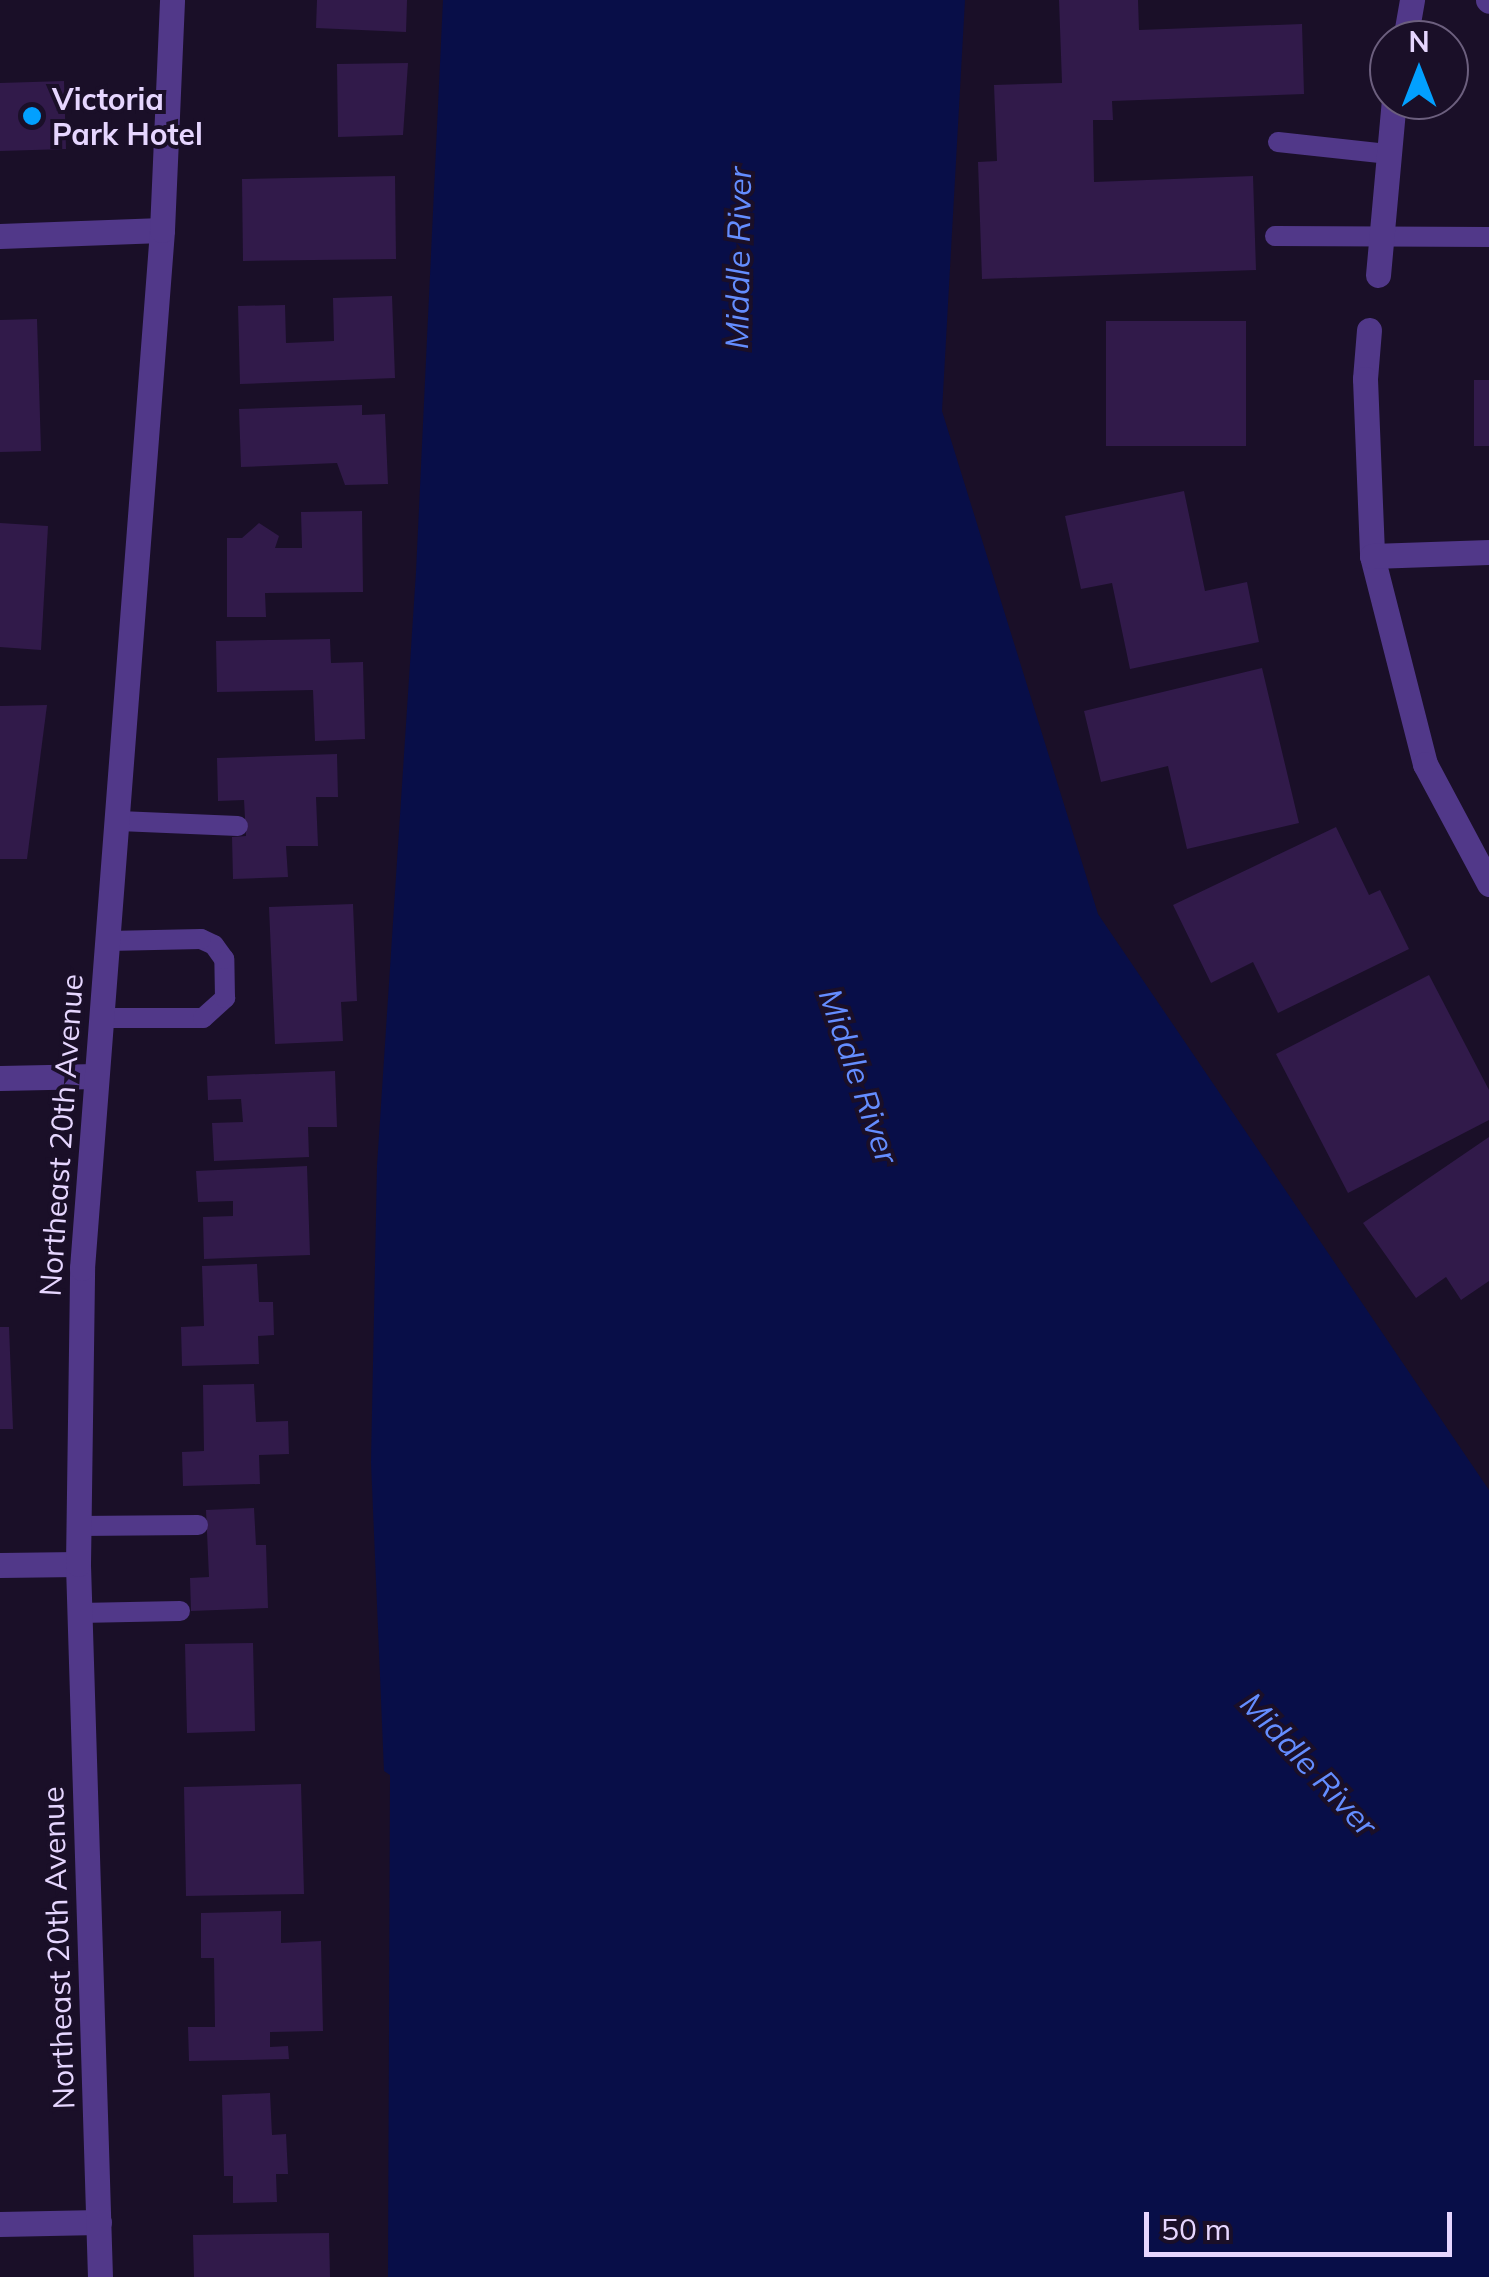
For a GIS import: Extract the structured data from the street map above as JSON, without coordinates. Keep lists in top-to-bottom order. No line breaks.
{"streets":{"street":["Northeast 20th Avenue"]},"water":["Middle River"],"places":["Victoria Park Hotel"],"scale_bar":"50 m","north":"top"}
